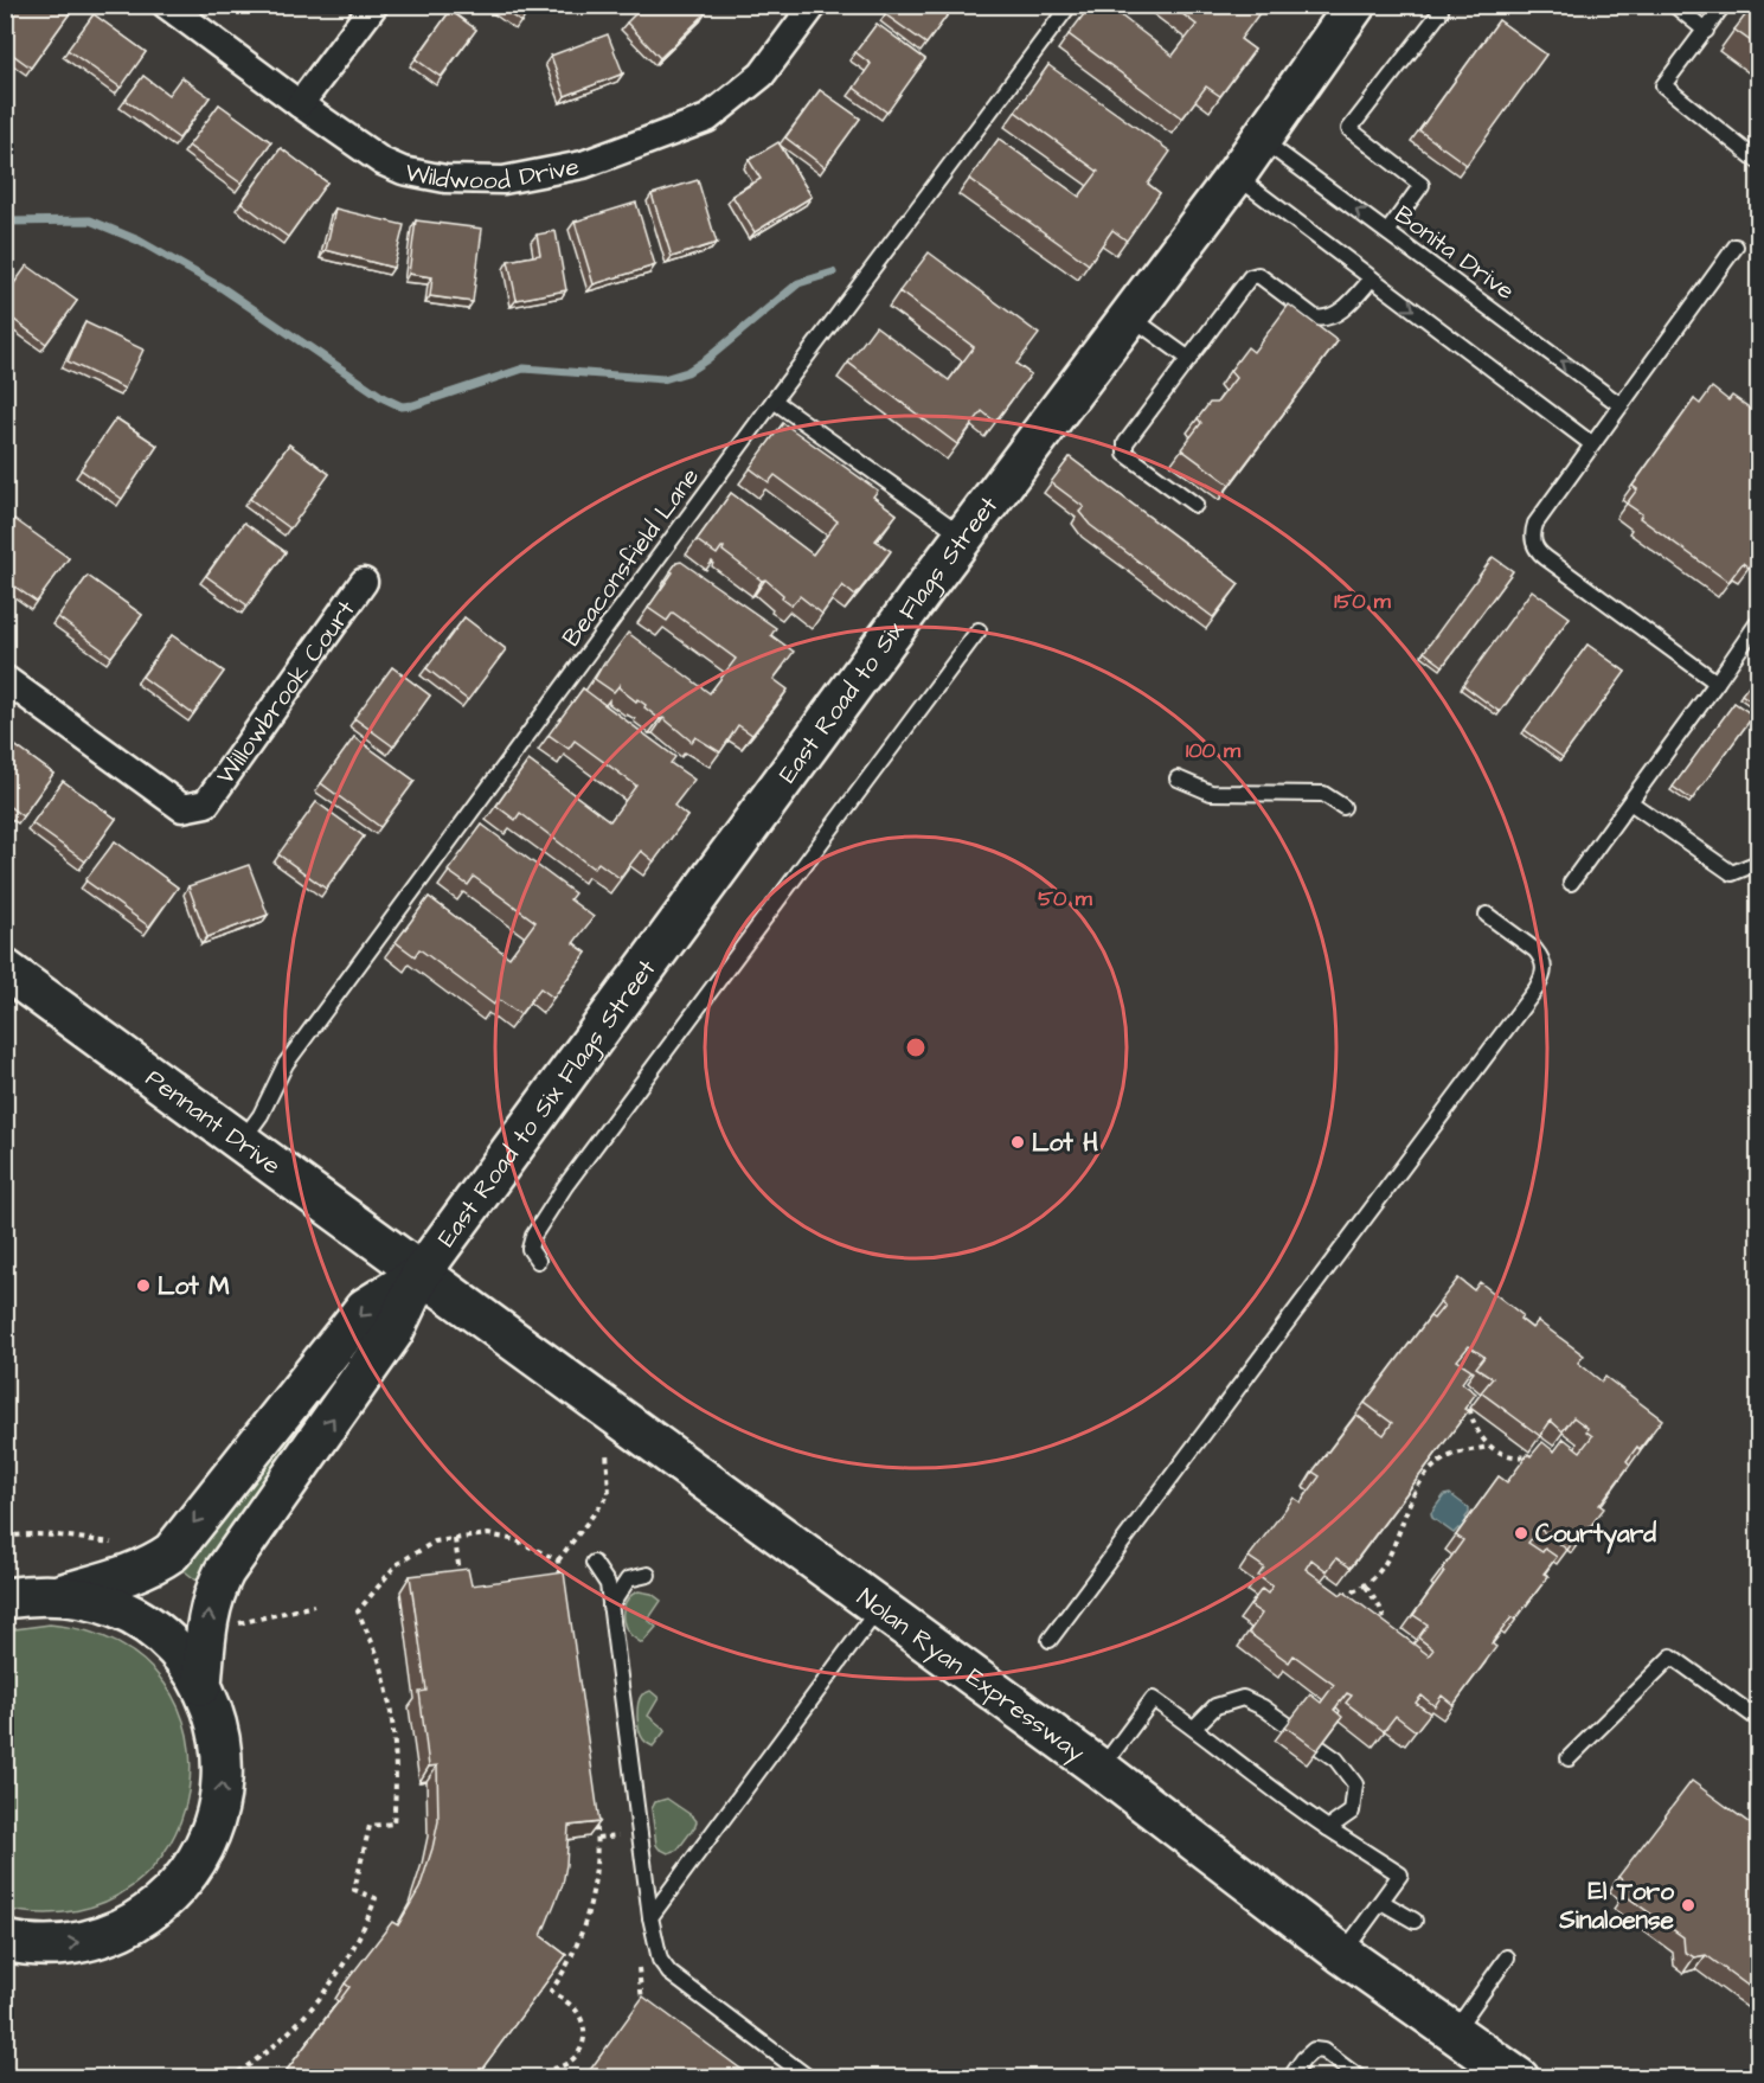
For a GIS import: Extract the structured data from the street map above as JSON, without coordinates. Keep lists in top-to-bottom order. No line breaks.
{"streets":{"street":["Wildwood Drive","East Road to Six Flags Street","Willowbrook Court","Pennant Drive","Nolan Ryan Expressway"],"lane":["Bonita Drive","Beaconsfield Lane"]},"crossings":[["Bonita Drive","East Road to Six Flags Street"],["Beaconsfield Lane","Pennant Drive"],["East Road to Six Flags Street","Pennant Drive"],["East Road to Six Flags Street","Nolan Ryan Expressway"],["Pennant Drive","Nolan Ryan Expressway"]],"places":["Lot H","Lot M","Courtyard","El Toro Sinaloense"],"rings":["150 m","100 m","50 m"]}
